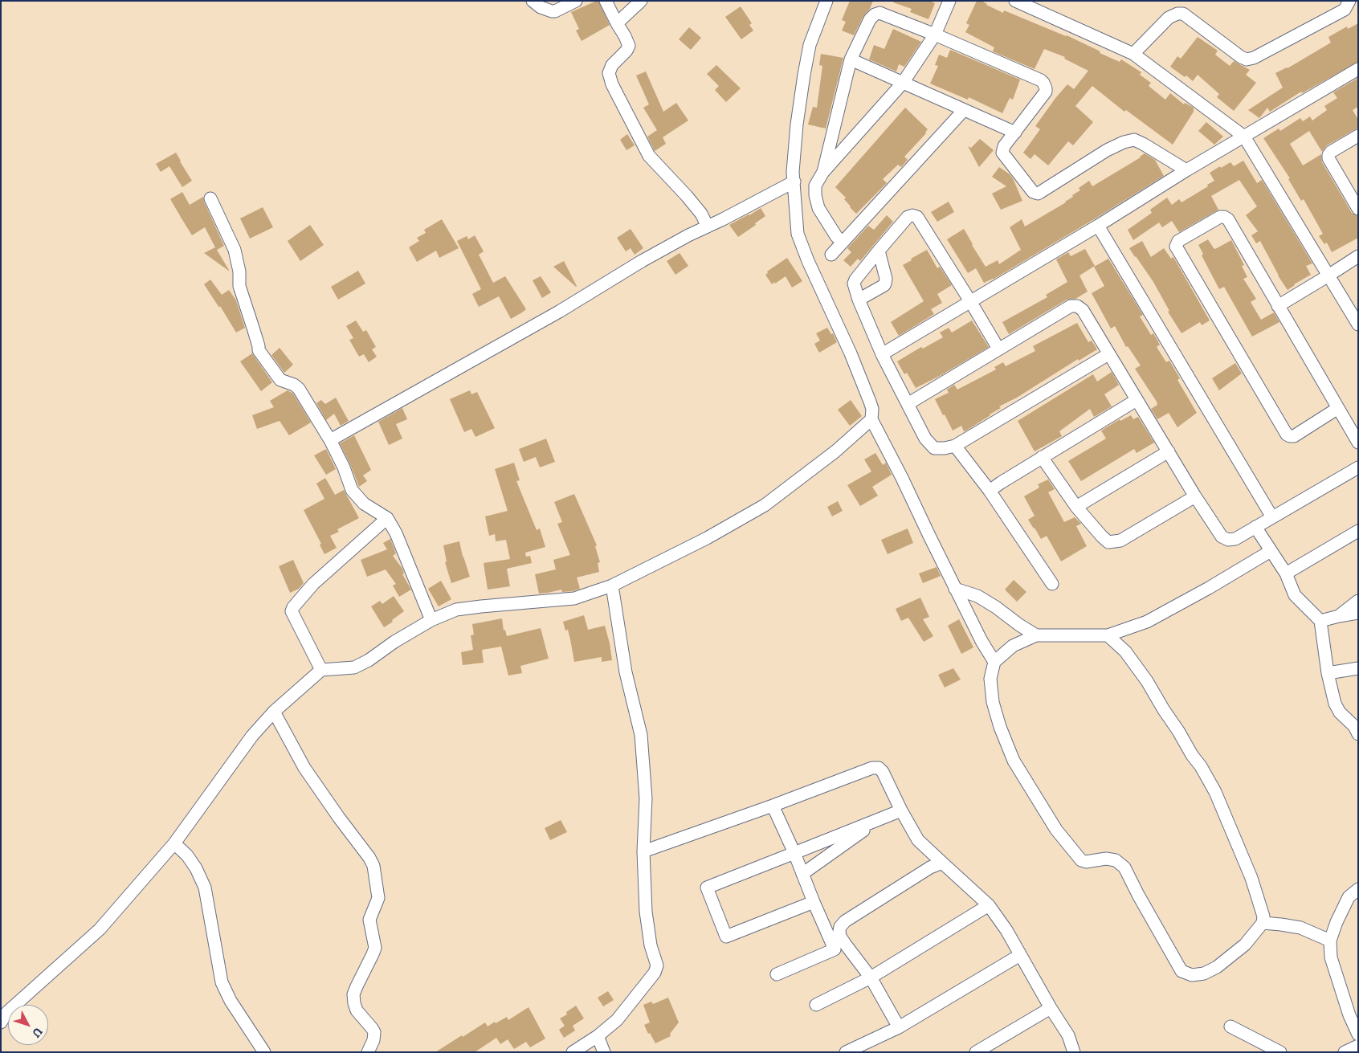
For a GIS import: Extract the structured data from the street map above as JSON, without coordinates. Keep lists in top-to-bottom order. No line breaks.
{"north":"bottom right"}
